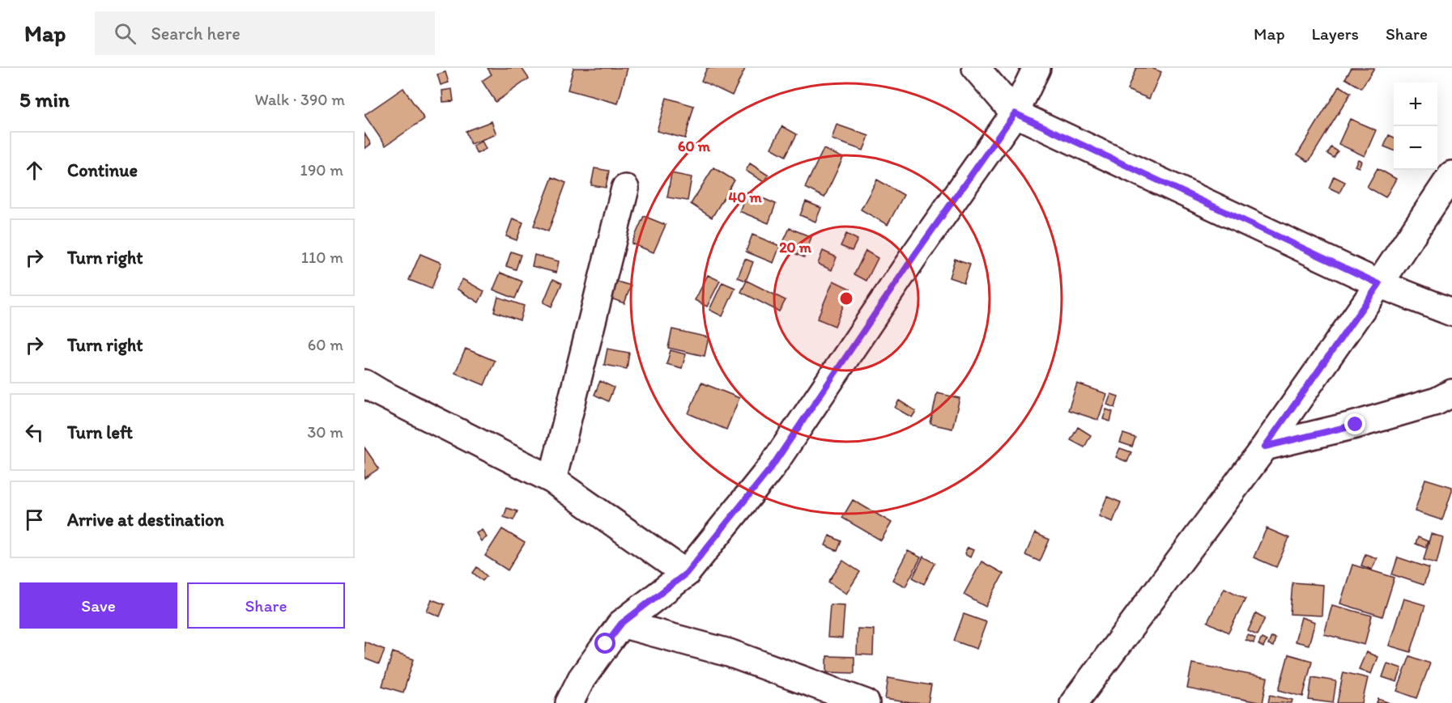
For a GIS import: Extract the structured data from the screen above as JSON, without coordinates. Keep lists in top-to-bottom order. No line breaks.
{"page":{"header":"Map","search":"Search here","nav":["Map","Layers","Share"],"heading":["5 min","Walk · 390 m"],"map_buttons":["+","−"],"list":[["Continue","190 m"],["Turn right","110 m"],["Turn right","60 m"],["Turn left","30 m"],"Arrive at destination"],"buttons":["Save","Share"]},"rings":["60 m","40 m","20 m"]}
